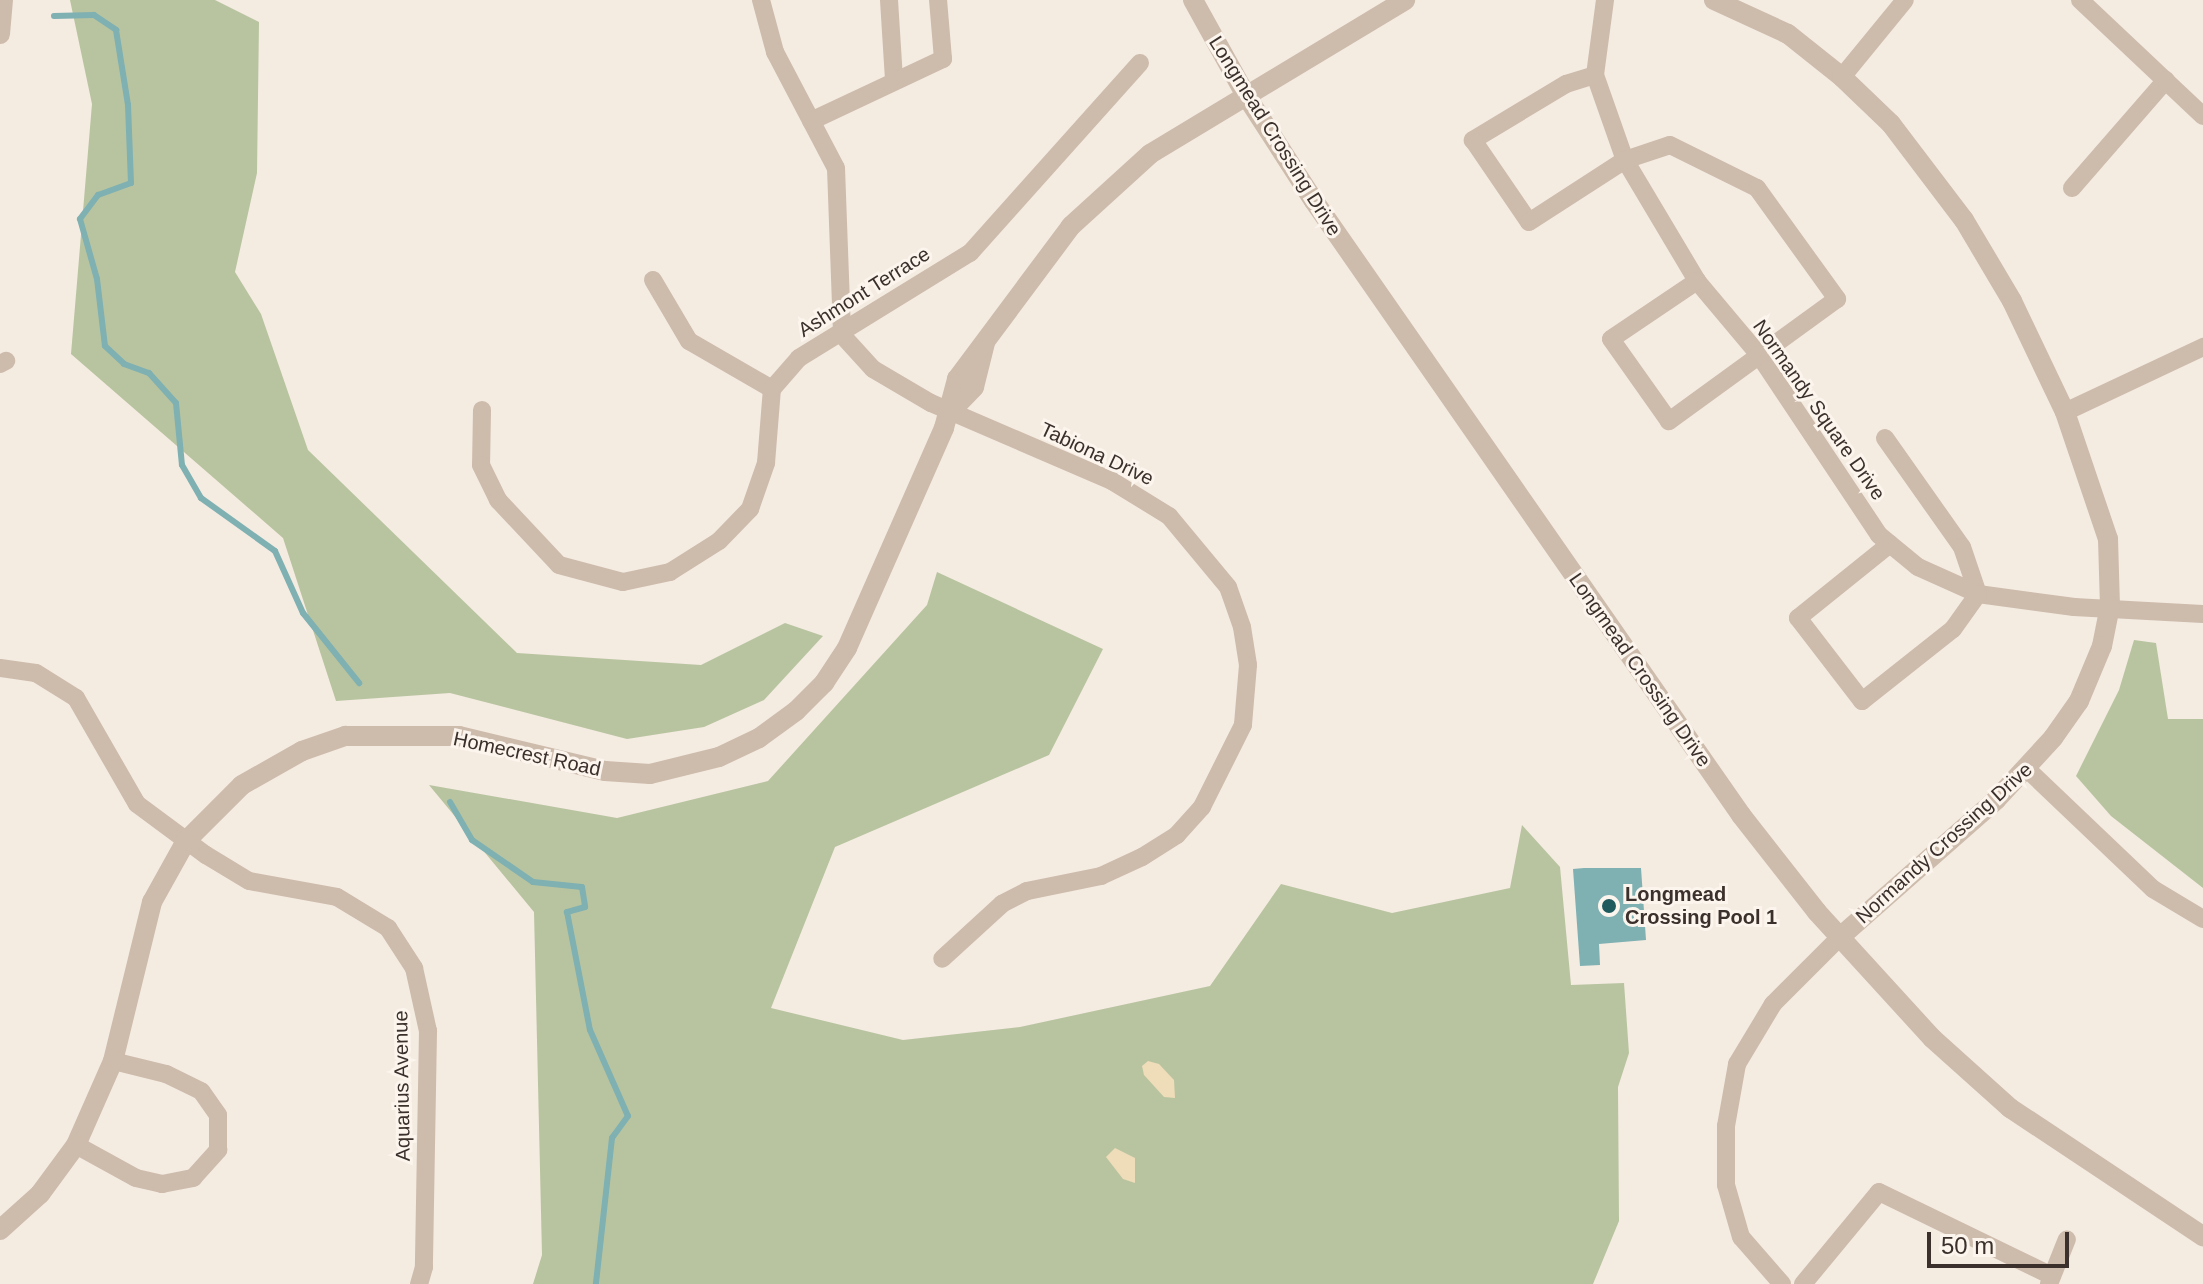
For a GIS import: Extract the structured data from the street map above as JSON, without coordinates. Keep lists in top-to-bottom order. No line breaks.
{"streets":{"street":["Longmead Crossing Drive","Ashmont Terrace","Normandy Square Drive","Tabiona Drive","Homecrest Road","Normandy Crossing Drive","Aquarius Avenue"]},"crossings":[["Longmead Crossing Drive","Homecrest Road"],["Longmead Crossing Drive","Normandy Crossing Drive"],["Ashmont Terrace","Tabiona Drive"],["Normandy Square Drive","Normandy Crossing Drive"],["Tabiona Drive","Homecrest Road"],["Homecrest Road","Aquarius Avenue"]],"places":["Longmead Crossing Pool 1"],"scale_bar":"50 m"}
